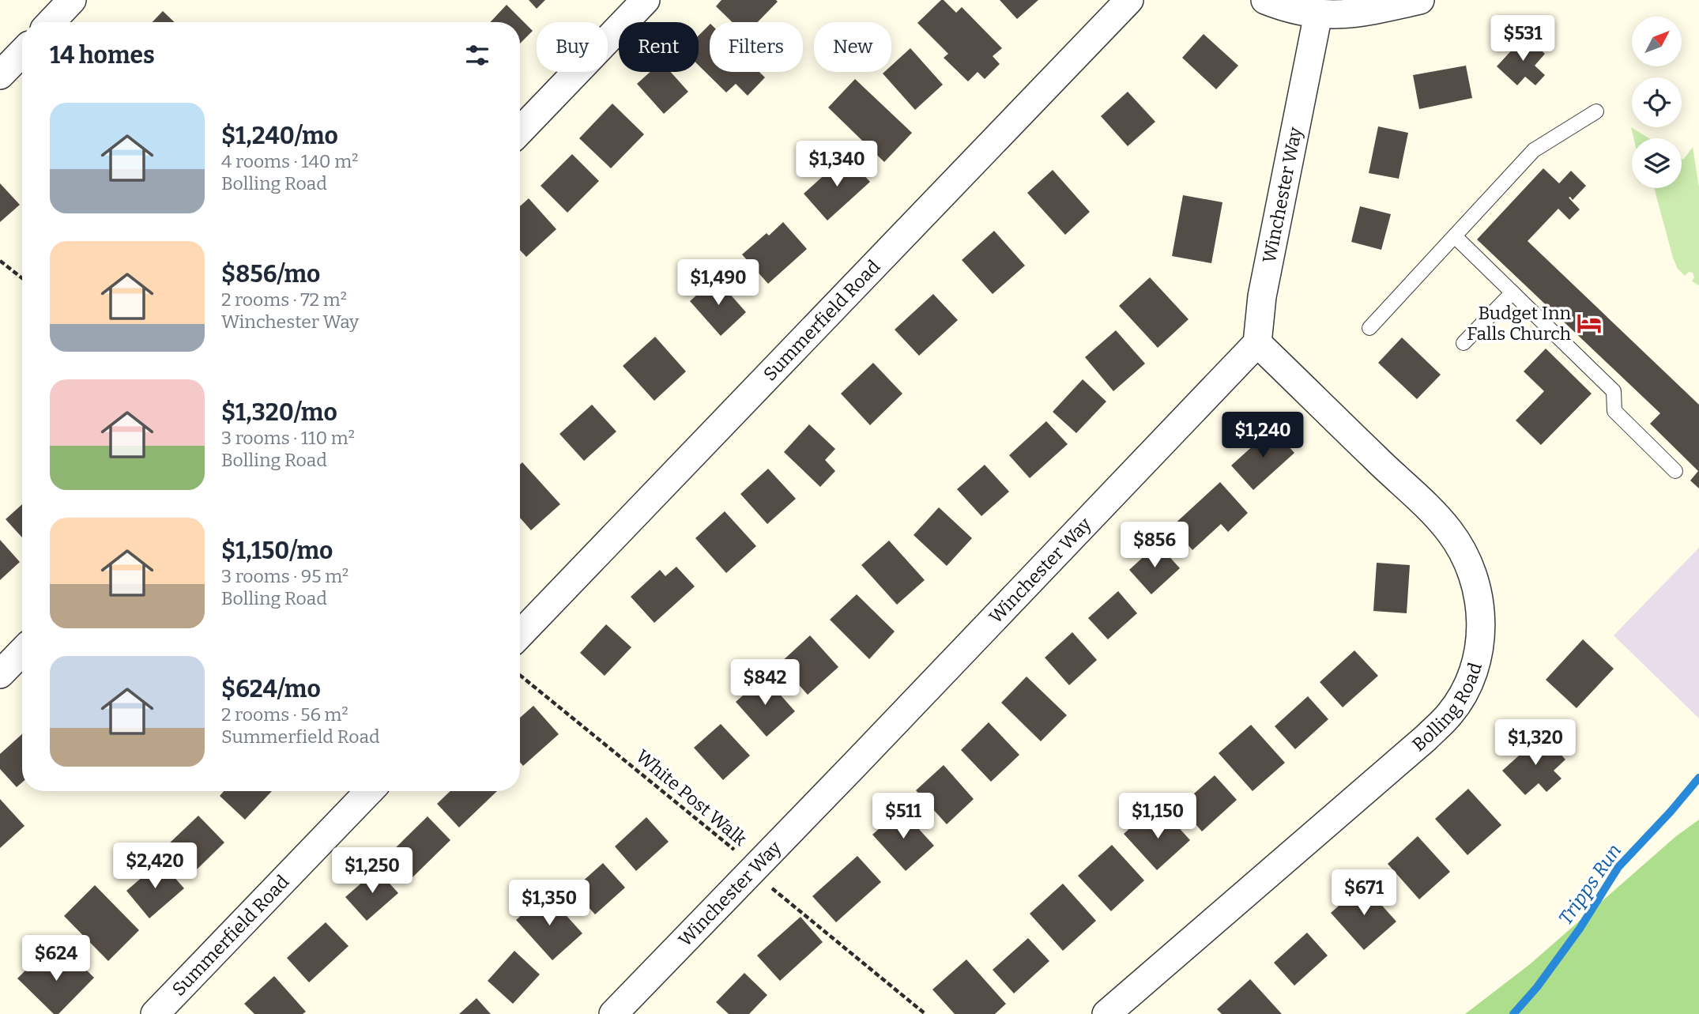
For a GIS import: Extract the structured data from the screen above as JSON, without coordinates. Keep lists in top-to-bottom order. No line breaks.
{"streets":{"street":["Winchester Way","Summerfield Road","Bolling Road"],"path":["White Post Walk"]},"crossings":[["Winchester Way","Bolling Road"],["Winchester Way","White Post Walk"]],"water":["Tripps Run"],"places":{"hotel":["Budget Inn Falls Church"]},"north":"top right","page":{"price":["$531","$1,340","$1,490","$1,240","$856","$842","$1,320","$511","$1,150","$2,420","$1,250","$671","$1,350","$624"],"chip":["Buy","Rent","Filters","New"],"heading":"14 homes","list":[{"name":"$1,240/mo","note":"4 rooms · 140 m² · Bolling Road"},{"name":"$856/mo","note":"2 rooms · 72 m² · Winchester Way"},{"name":"$1,320/mo","note":"3 rooms · 110 m² · Bolling Road"},{"name":"$1,150/mo","note":"3 rooms · 95 m² · Bolling Road"},{"name":"$624/mo","note":"2 rooms · 56 m² · Summerfield Road"}]}}
